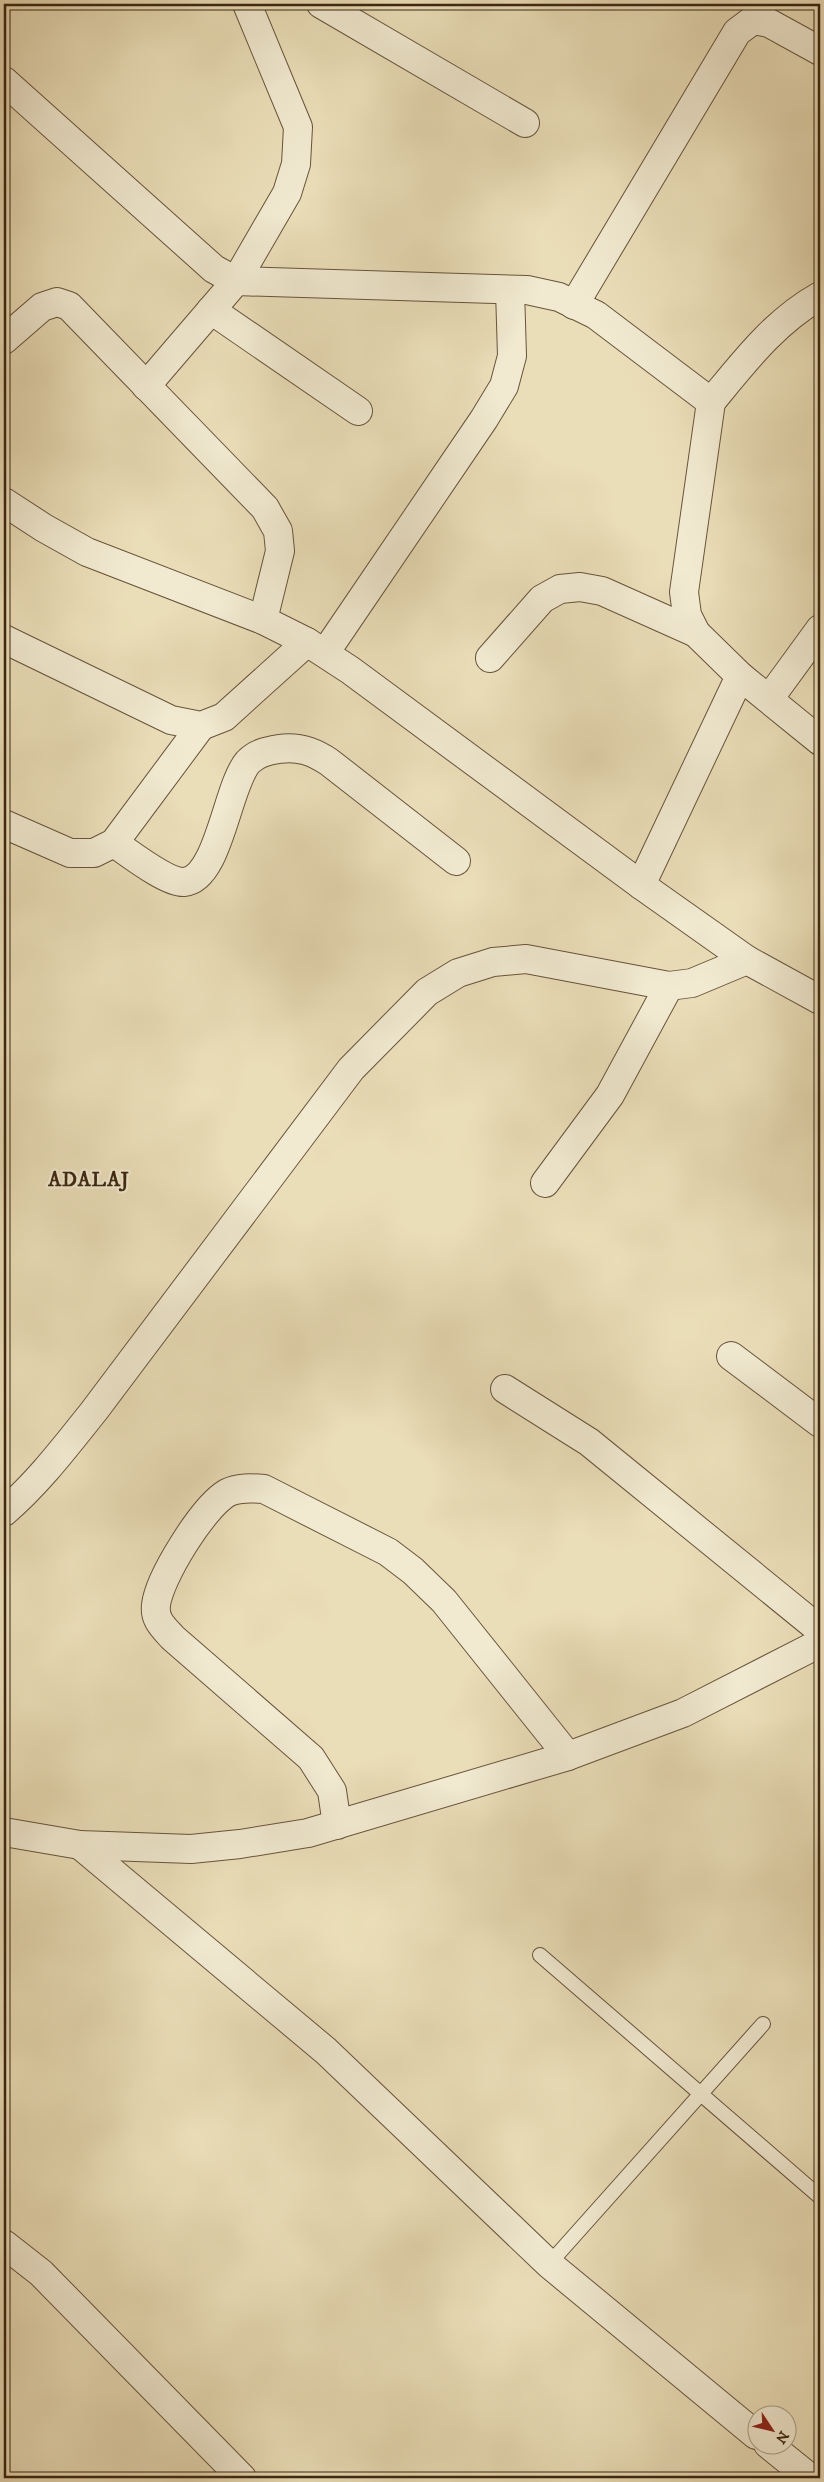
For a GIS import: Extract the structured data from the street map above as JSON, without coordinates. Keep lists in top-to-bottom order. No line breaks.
{"districts":["ADALAJ"],"north":"bottom right"}
